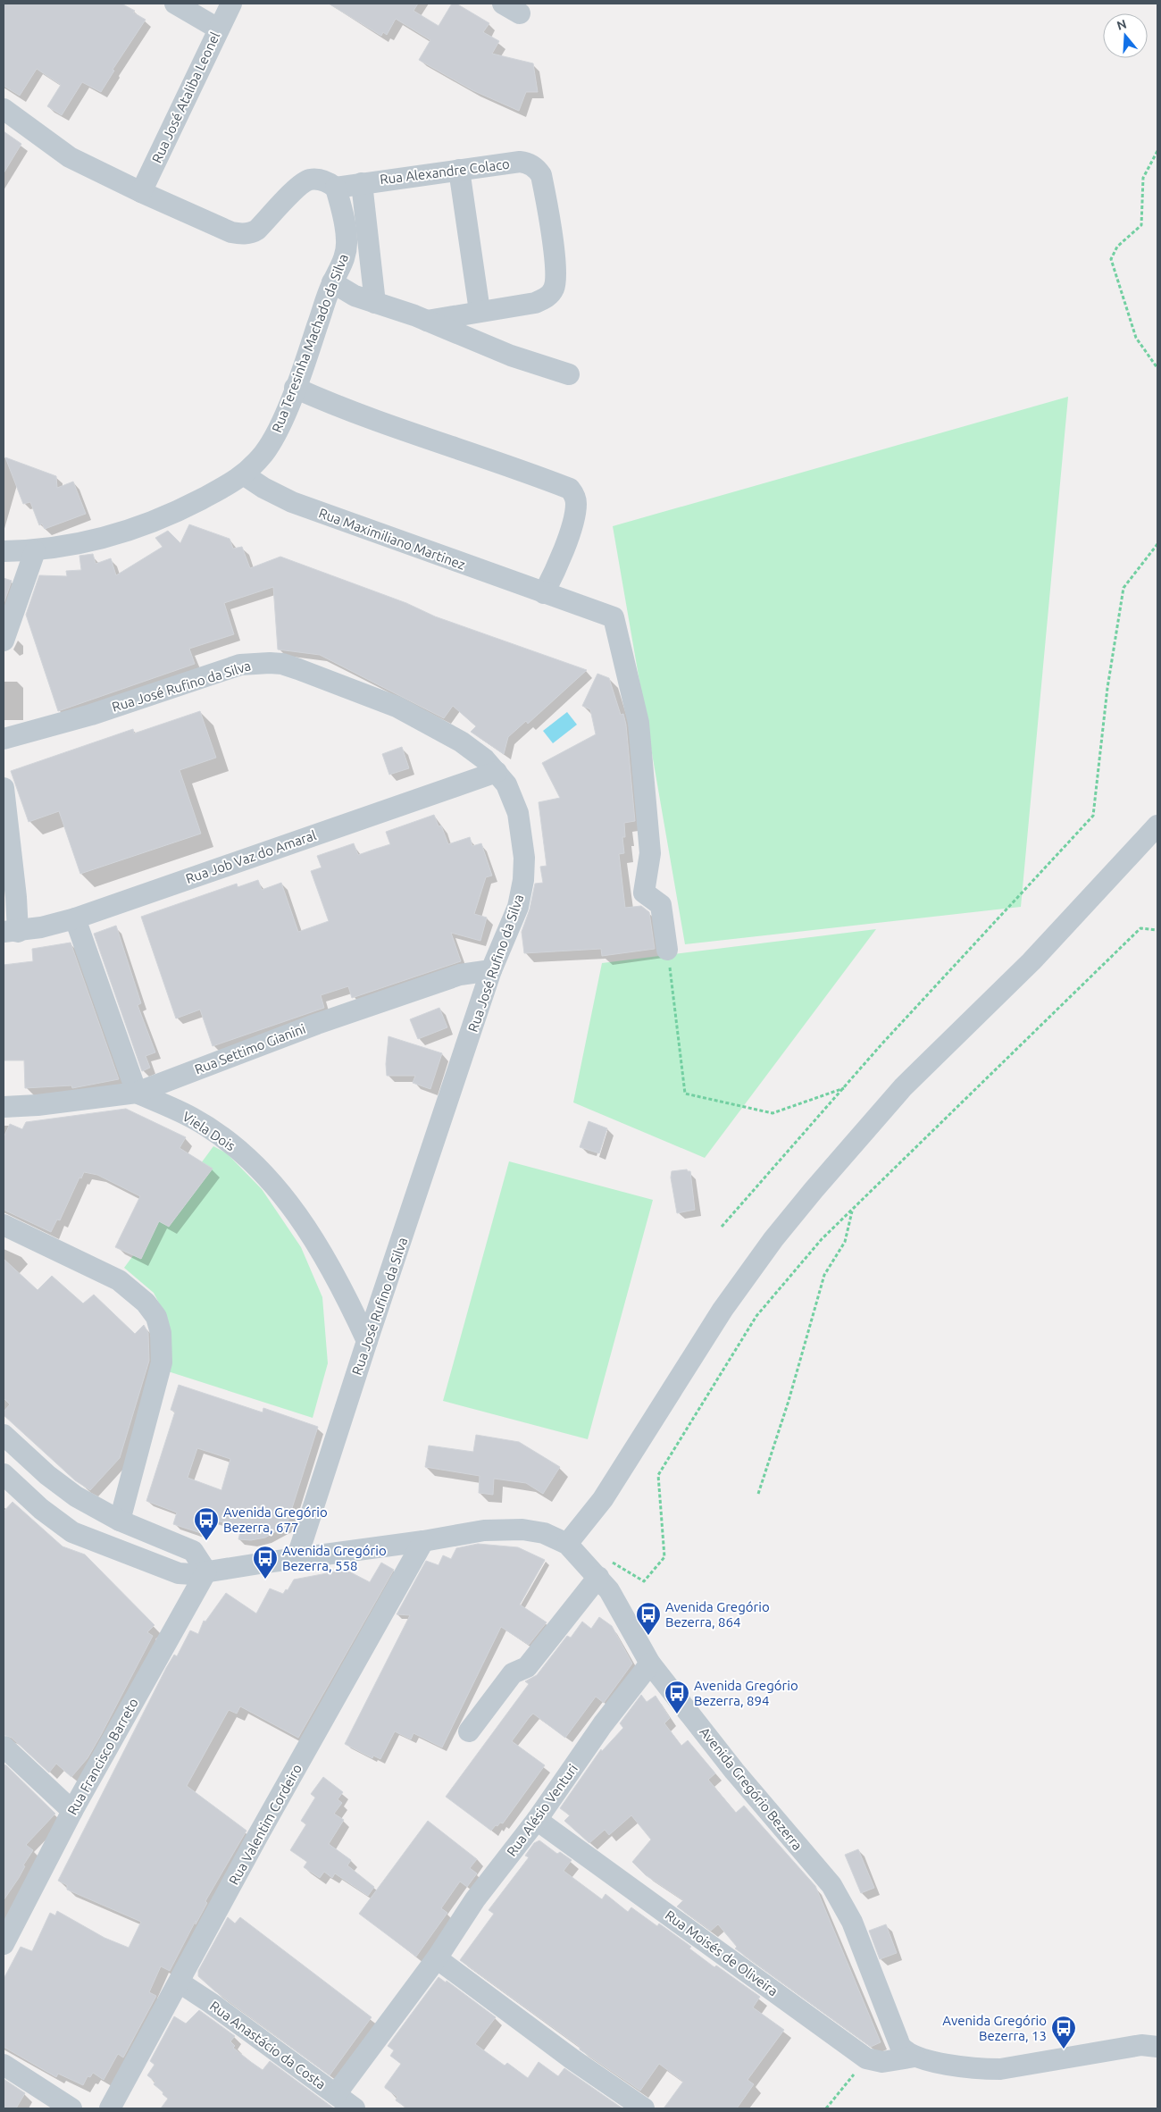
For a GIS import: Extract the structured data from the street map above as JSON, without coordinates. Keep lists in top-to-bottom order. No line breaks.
{"streets":{"street":["Rua José Ataliba Leonel","Rua Alexandre Colaco","Rua Teresinha Machado da Silva","Rua Maximiliano Martinez","Rua José Rufino da Silva","Rua Job Vaz do Amaral","Rua Settimo Gianini","Viela Dois","Rua Francisco Barreto","Avenida Gregório Bezerra","Rua Alésio Venturi","Rua Valentim Cordeiro","Rua Moisés de Oliveira","Rua Anastácio da Costa"]},"crossings":[["Rua Alexandre Colaco","Rua Teresinha Machado da Silva"],["Rua Teresinha Machado da Silva","Rua Maximiliano Martinez"],["Rua José Rufino da Silva","Rua Job Vaz do Amaral"],["Rua José Rufino da Silva","Rua Settimo Gianini"],["Rua José Rufino da Silva","Viela Dois"],["Rua José Rufino da Silva","Avenida Gregório Bezerra"],["Rua Settimo Gianini","Viela Dois"],["Rua Francisco Barreto","Avenida Gregório Bezerra"],["Avenida Gregório Bezerra","Rua Alésio Venturi"],["Avenida Gregório Bezerra","Rua Valentim Cordeiro"],["Avenida Gregório Bezerra","Rua Moisés de Oliveira"],["Rua Alésio Venturi","Rua Moisés de Oliveira"],["Rua Alésio Venturi","Rua Anastácio da Costa"],["Rua Valentim Cordeiro","Rua Anastácio da Costa"]],"places":{"bus stop":["Avenida Gregório Bezerra, 677","Avenida Gregório Bezerra, 558","Avenida Gregório Bezerra, 864","Avenida Gregório Bezerra, 894","Avenida Gregório Bezerra, 13"]},"north":"top"}
